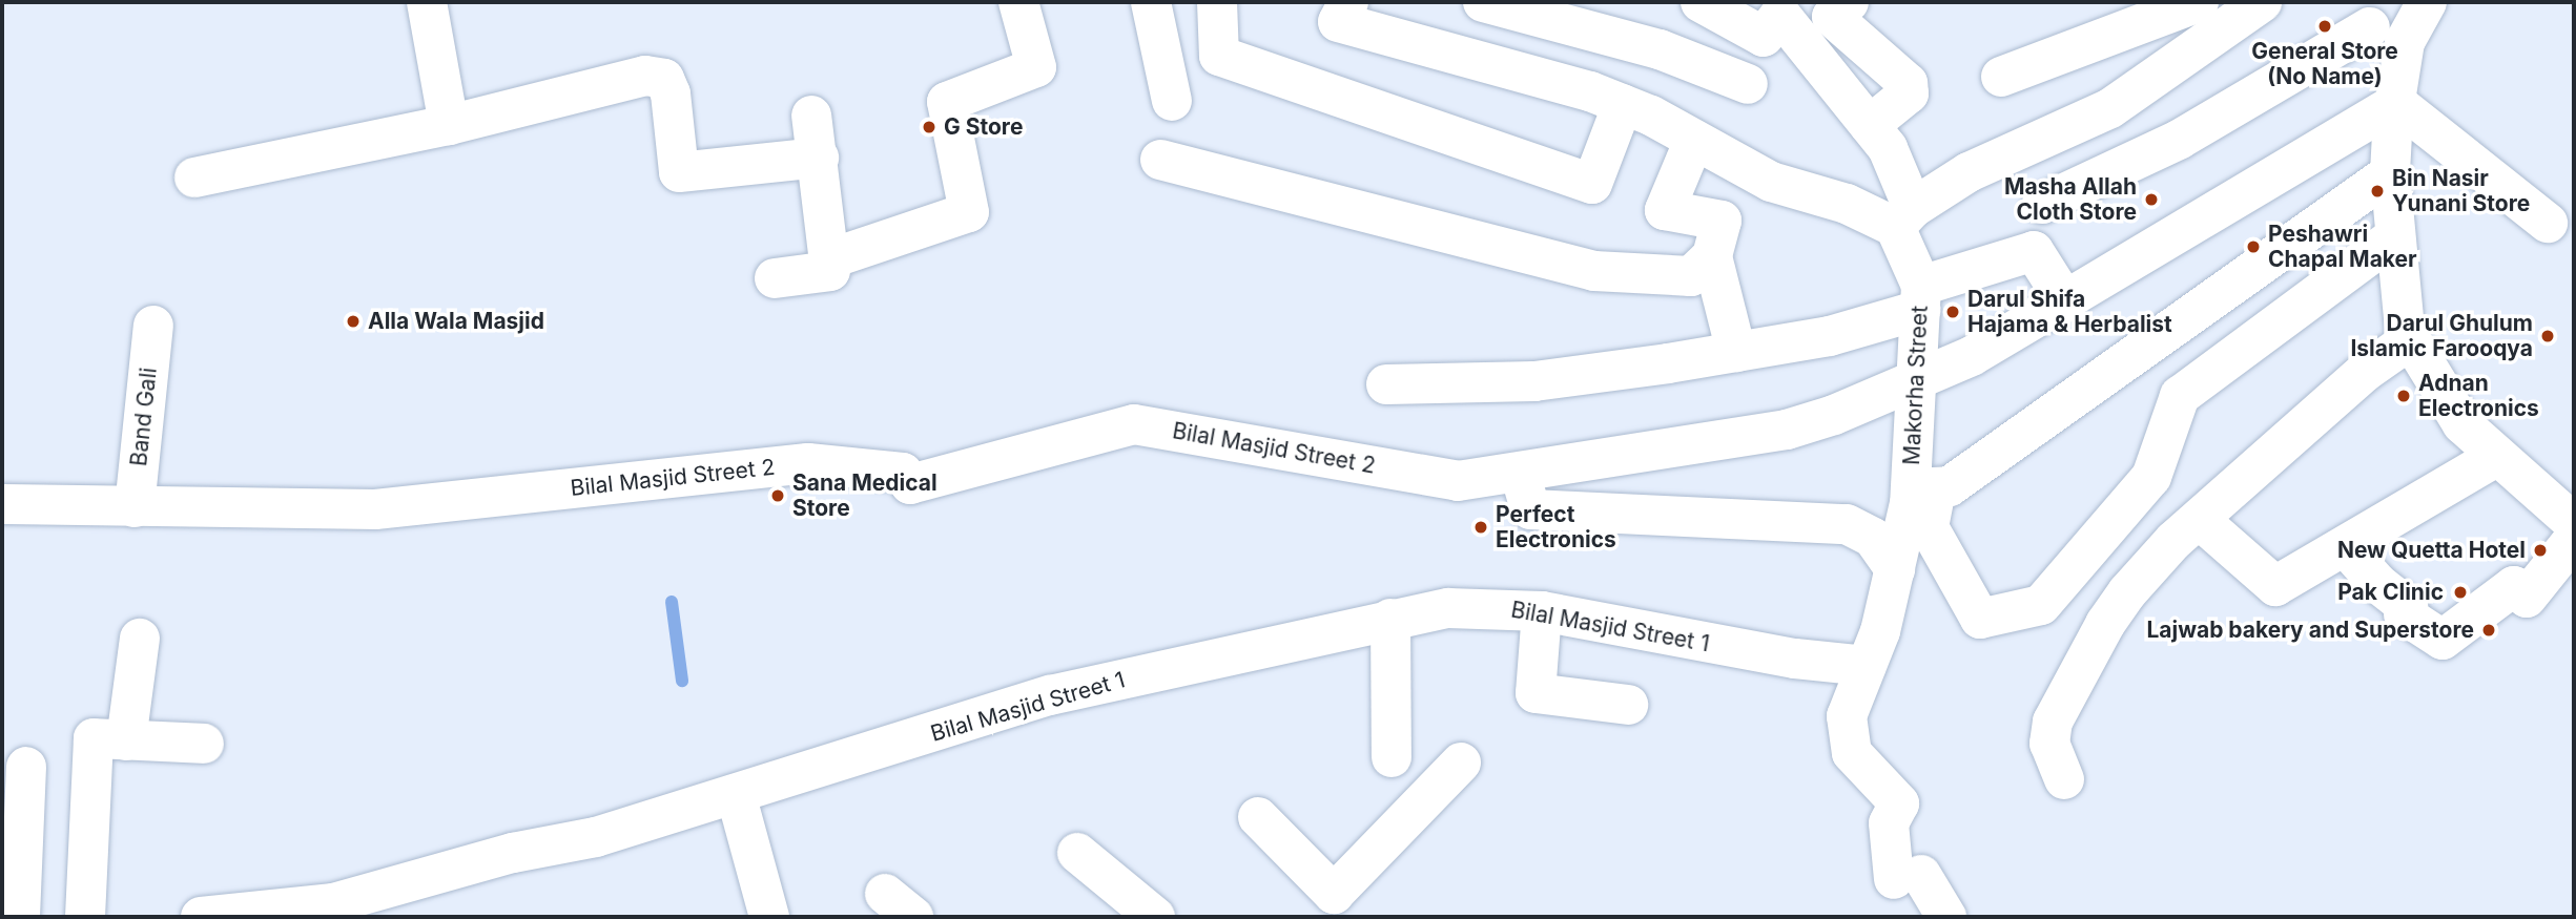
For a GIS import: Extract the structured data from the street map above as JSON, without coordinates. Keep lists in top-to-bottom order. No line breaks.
{"streets":{"street":["Makorha Street","Band Gali","Bilal Masjid Street 2","Bilal Masjid Street 1"]},"crossings":[["Makorha Street","Bilal Masjid Street 1"],["Band Gali","Bilal Masjid Street 2"]],"places":["General Store (No Name)","G Store","Bin Nasir Yunani Store","Masha Allah Cloth Store","Peshawri Chapal Maker","Darul Shifa Hajama & Herbalist","Alla Wala Masjid","Darul Ghulum Islamic Farooqya","Adnan Electronics","Sana Medical Store","Perfect Electronics","New Quetta Hotel","Pak Clinic","Lajwab bakery and Superstore"]}
